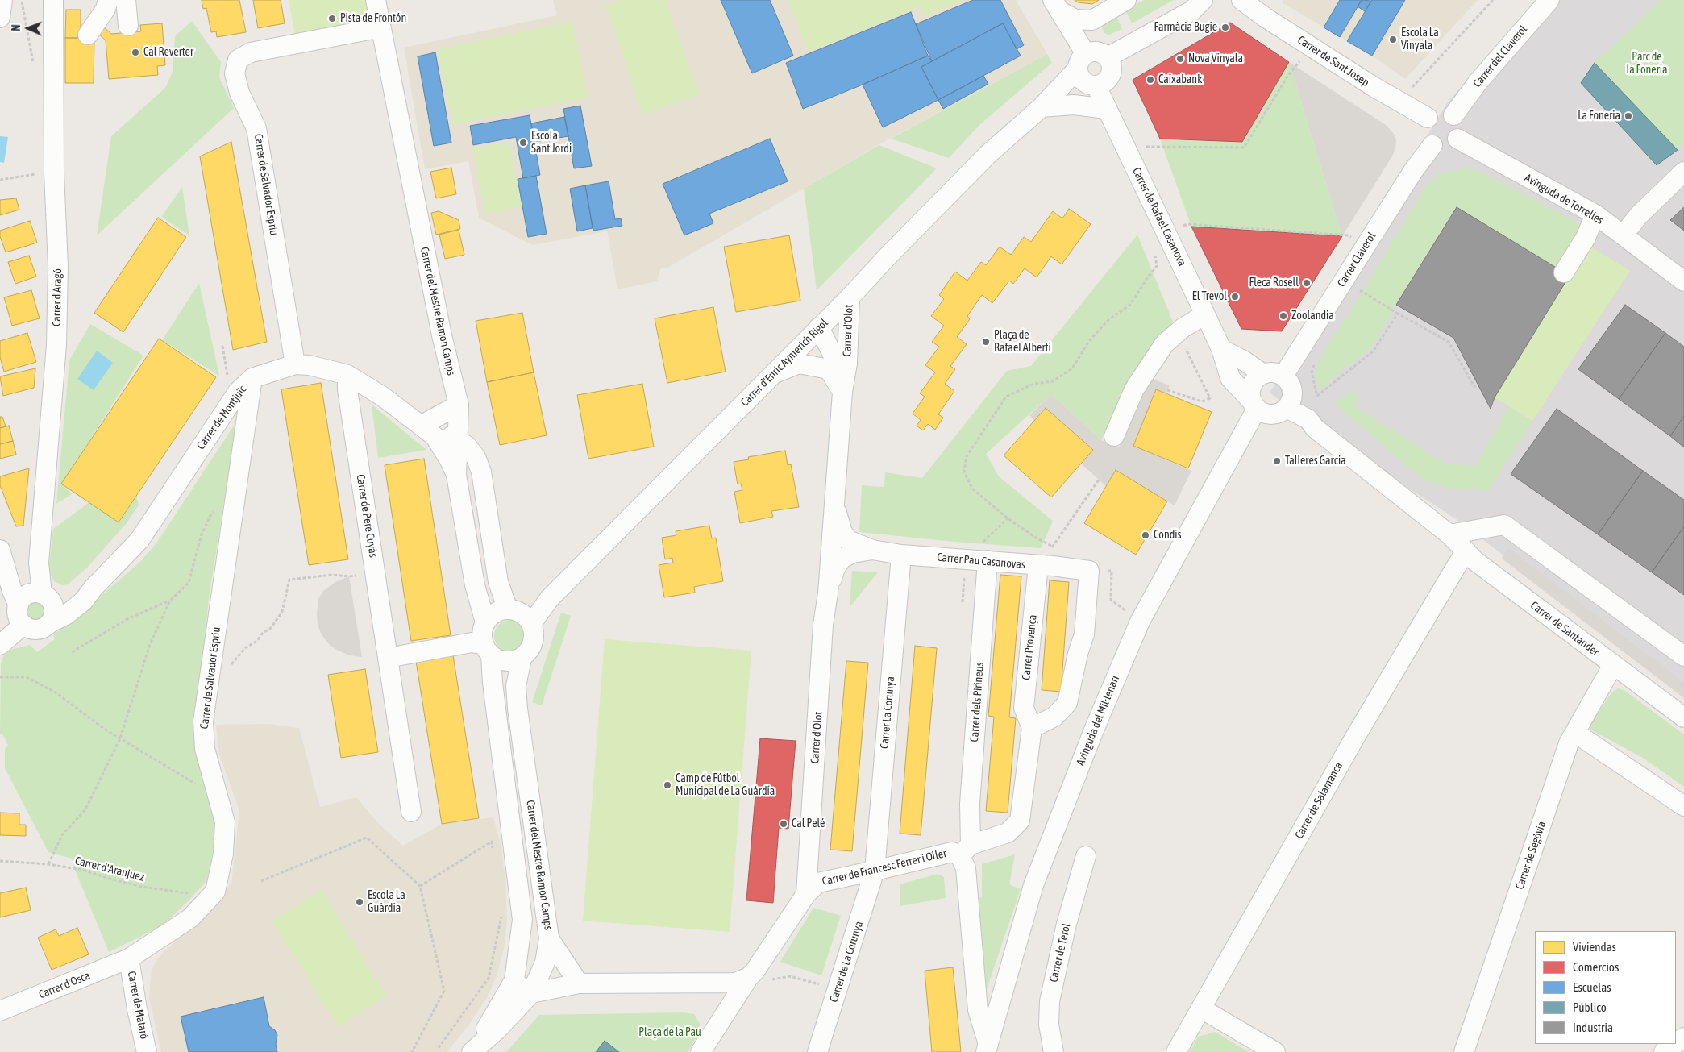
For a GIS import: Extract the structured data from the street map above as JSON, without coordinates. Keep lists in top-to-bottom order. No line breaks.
{"streets":{"street":["Carrer del Claverol","Carrer de Sant Josep","Carrer de Salvador Espriu","Avinguda de Torrelles","Carrer de Rafael Casanova","Carrer Claverol","Carrer d'Aragó","Carrer del Mestre Ramon Camps","Carrer d'Olot","Carrer d'Enric Aymerich Rigol","Carrer de Montjuïc","Carrer de Pere Cuyàs","Carrer Pau Casanovas","Carrer de Santander","Carrer Provença","Carrer dels Pirineus","Carrer La Corunya","Avinguda del Mil·lenari","Carrer de Salamanca","Carrer de Segòvia","Carrer de Francesc Ferrer i Oller","Carrer de Terol","Carrer de La Corunya","Carrer d'Osca","Carrer de Mataró"],"path":["Carrer d'Aranjuez"]},"crossings":[["Carrer del Claverol","Carrer de Sant Josep"],["Carrer del Claverol","Avinguda de Torrelles"],["Carrer del Claverol","Carrer Claverol"],["Carrer de Sant Josep","Avinguda de Torrelles"],["Carrer de Sant Josep","Carrer Claverol"],["Carrer de Salvador Espriu","Carrer del Mestre Ramon Camps"],["Carrer de Salvador Espriu","Carrer de Montjuïc"],["Carrer de Salvador Espriu","Carrer d'Aranjuez"],["Avinguda de Torrelles","Carrer Claverol"],["Carrer de Rafael Casanova","Carrer Claverol"],["Carrer de Rafael Casanova","Carrer d'Enric Aymerich Rigol"],["Carrer de Rafael Casanova","Carrer de Santander"],["Carrer de Rafael Casanova","Avinguda del Mil·lenari"],["Carrer Claverol","Carrer de Santander"],["Carrer Claverol","Avinguda del Mil·lenari"],["Carrer d'Aragó","Carrer de Montjuïc"],["Carrer del Mestre Ramon Camps","Carrer d'Enric Aymerich Rigol"],["Carrer del Mestre Ramon Camps","Carrer de Montjuïc"],["Carrer d'Olot","Carrer d'Enric Aymerich Rigol"],["Carrer d'Olot","Carrer Pau Casanovas"],["Carrer d'Olot","Carrer de Francesc Ferrer i Oller"],["Carrer de Montjuïc","Carrer de Pere Cuyàs"],["Carrer Pau Casanovas","Carrer Provença"],["Carrer Pau Casanovas","Carrer dels Pirineus"],["Carrer Pau Casanovas","Carrer La Corunya"],["Carrer Pau Casanovas","Carrer de Francesc Ferrer i Oller"],["Carrer de Santander","Avinguda del Mil·lenari"],["Carrer de Santander","Carrer de Salamanca"],["Carrer de Santander","Carrer de Segòvia"],["Carrer Provença","Carrer de Francesc Ferrer i Oller"],["Carrer dels Pirineus","Avinguda del Mil·lenari"],["Carrer dels Pirineus","Carrer de Francesc Ferrer i Oller"],["Carrer La Corunya","Carrer de Francesc Ferrer i Oller"],["Carrer La Corunya","Carrer de La Corunya"],["Carrer de Francesc Ferrer i Oller","Carrer de La Corunya"],["Carrer d'Osca","Carrer de Mataró"]],"parks":["Parc de la Foneria","Plaça de la Pau"],"places":["Pista de Frontón","Farmàcia Bugie","Escola La Vinyala","Cal Reverter","Nova Vinyala","Caixabank","La Foneria","Escola Sant Jordi","Fleca Rosell","El Trevol","Zoolandia","Plaça de Rafael Alberti","Talleres Garcia","Condis","Camp de Fútbol Municipal de La Guàrdia","Cal Pelé","Escola La Guàrdia"],"legend":["Viviendas","Comercios","Escuelas","Público","Industria"],"north":"left"}
